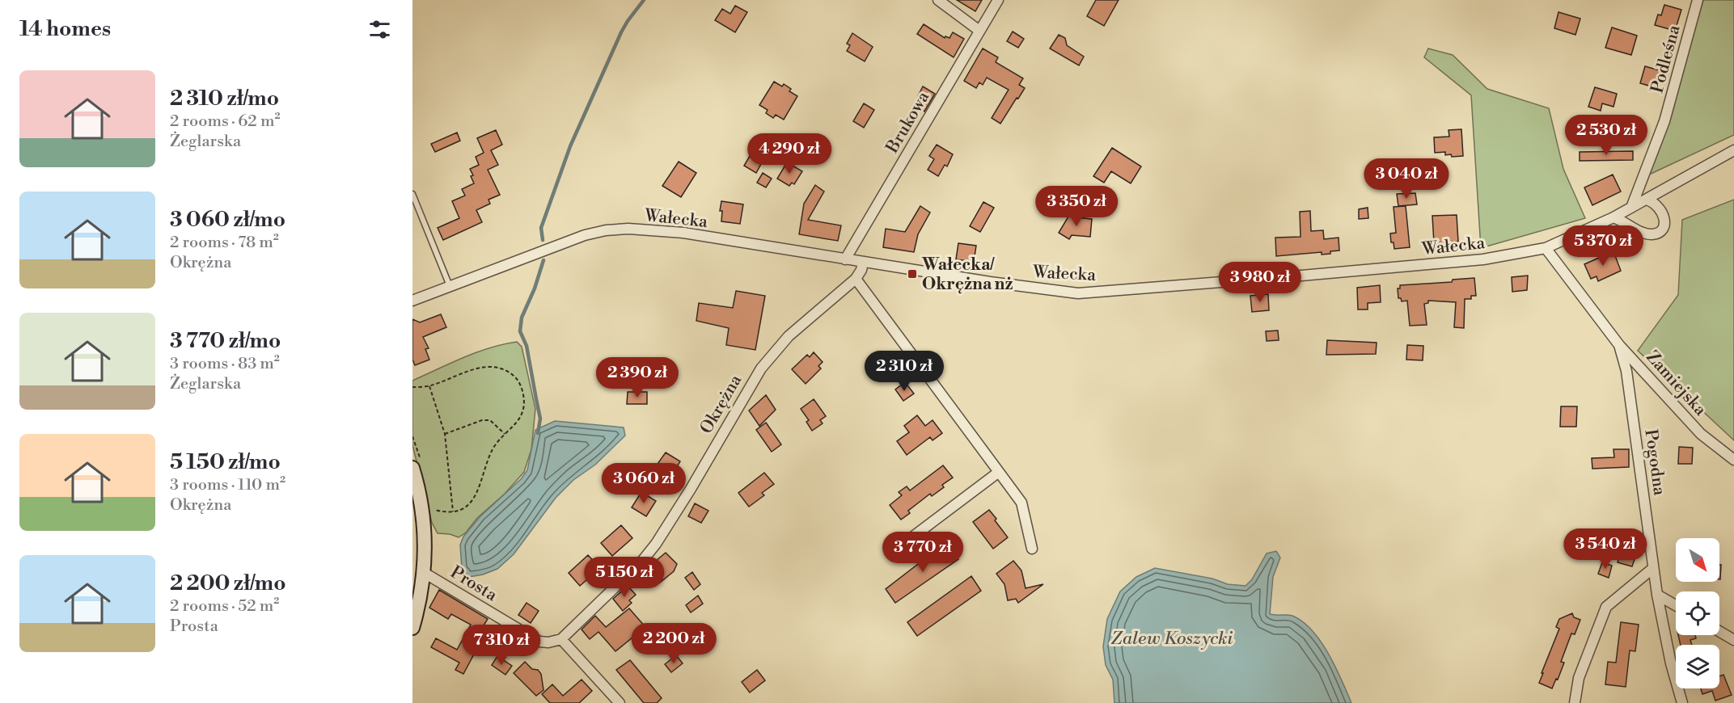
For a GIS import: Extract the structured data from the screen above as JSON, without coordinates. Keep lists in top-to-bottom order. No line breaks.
{"streets":{"street":["Podleśna","Brukowa","Wałecka","Zamiejska","Okrężna","Pogodna","Prosta"]},"crossings":[["Podleśna","Wałecka"],["Brukowa","Wałecka"],["Wałecka","Okrężna"],["Wałecka","Pogodna"],["Zamiejska","Pogodna"],["Okrężna","Prosta"]],"water":["Zalew Koszycki"],"places":{"transit":["Wałecka/ Okrężna nż"]},"north":"bottom right","page":{"heading":"14 homes","list":[{"name":"2 310 zł/mo","note":"2 rooms · 62 m² · Żeglarska"},{"name":"3 060 zł/mo","note":"2 rooms · 78 m² · Okrężna"},{"name":"3 770 zł/mo","note":"3 rooms · 83 m² · Żeglarska"},{"name":"5 150 zł/mo","note":"3 rooms · 110 m² · Okrężna"},{"name":"2 200 zł/mo","note":"2 rooms · 52 m² · Prosta"}],"price":["2 530 zł","4 290 zł","3 040 zł","3 350 zł","5 370 zł","3 980 zł","2 310 zł","2 390 zł","3 060 zł","3 540 zł","3 770 zł","5 150 zł","2 200 zł","7 310 zł"]}}
